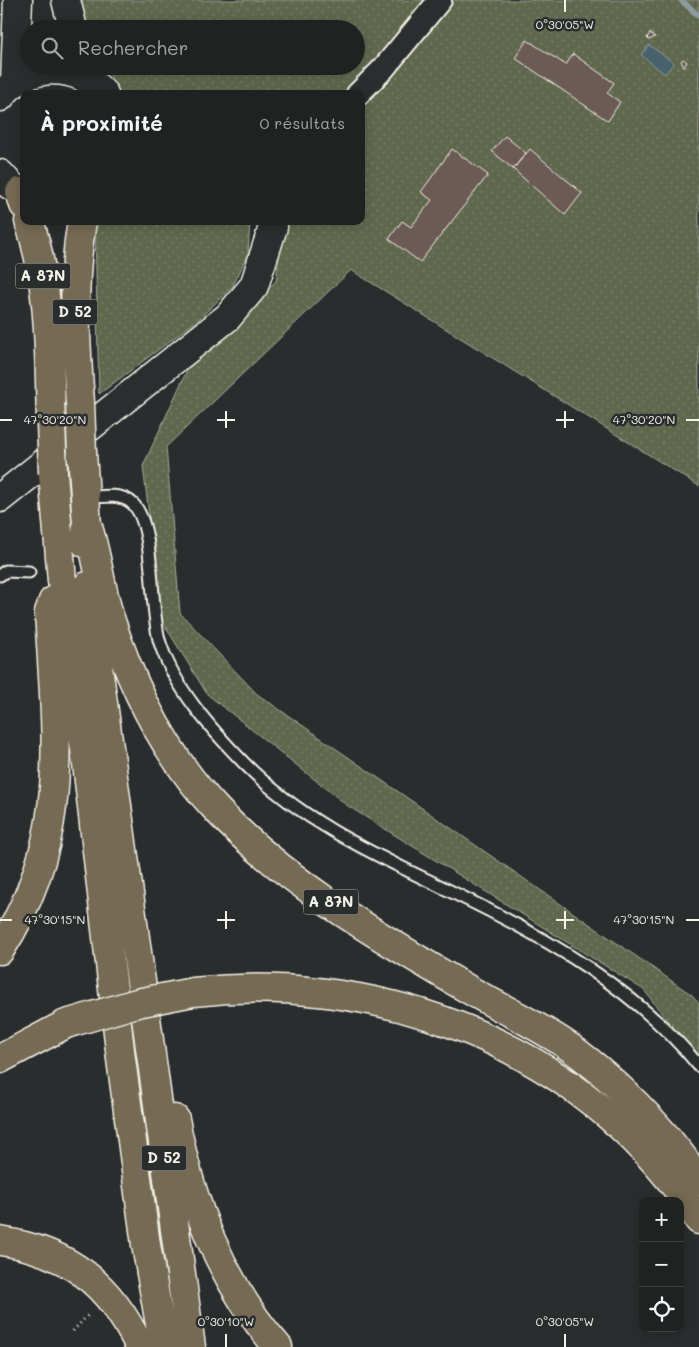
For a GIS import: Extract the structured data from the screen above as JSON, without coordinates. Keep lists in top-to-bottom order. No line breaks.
{"streets":{"highway":["A 87N","D 52"]},"crossings":[["A 87N","D 52"]],"page":{"search":"Rechercher","heading":["À proximité","0 résultats"],"map_buttons":["+","−"]},"coordinates":["0°30'05\"W","47°30'20\"N","47°30'15\"N","0°30'10\"W"]}
